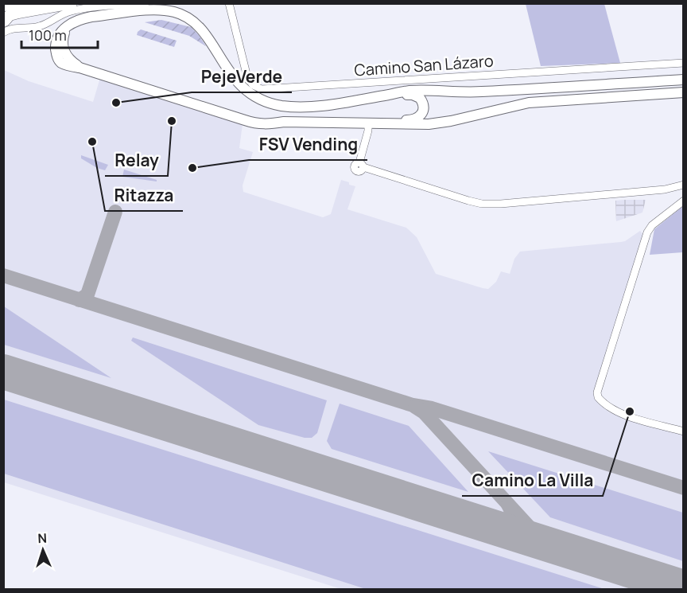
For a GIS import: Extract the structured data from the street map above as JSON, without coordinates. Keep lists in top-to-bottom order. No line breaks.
{"streets":{"street":["Camino San Lázaro"]},"places":["PejeVerde","Relay","Ritazza","FSV Vending","Camino La Villa"],"scale_bar":"100 m","north":"top"}
